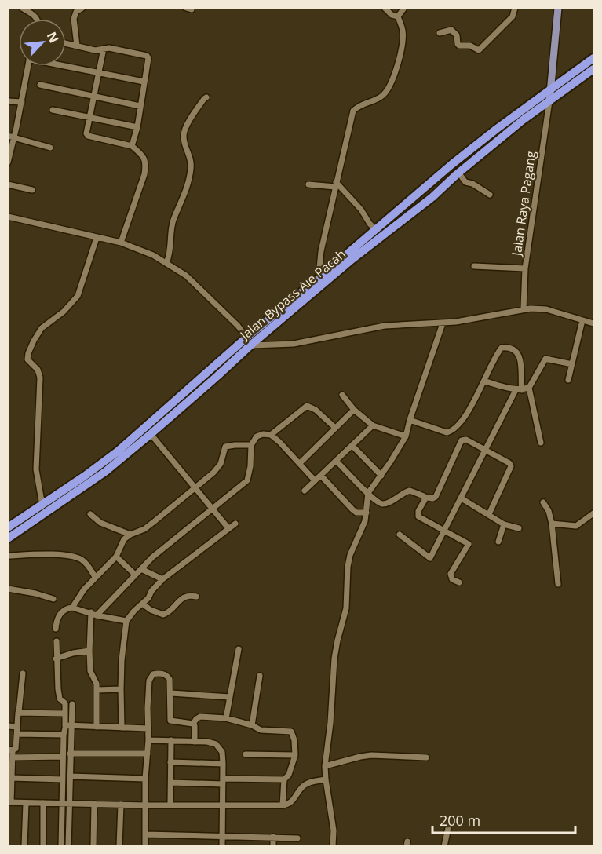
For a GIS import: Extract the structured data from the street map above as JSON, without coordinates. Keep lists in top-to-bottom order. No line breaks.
{"streets":{"highway":["Jalan Bypass Aie Pacah"],"street":["Jalan Raya Pagang"]},"crossings":[["Jalan Raya Pagang","Jalan Bypass Aie Pacah"]],"scale_bar":"200 m","north":"top right"}
